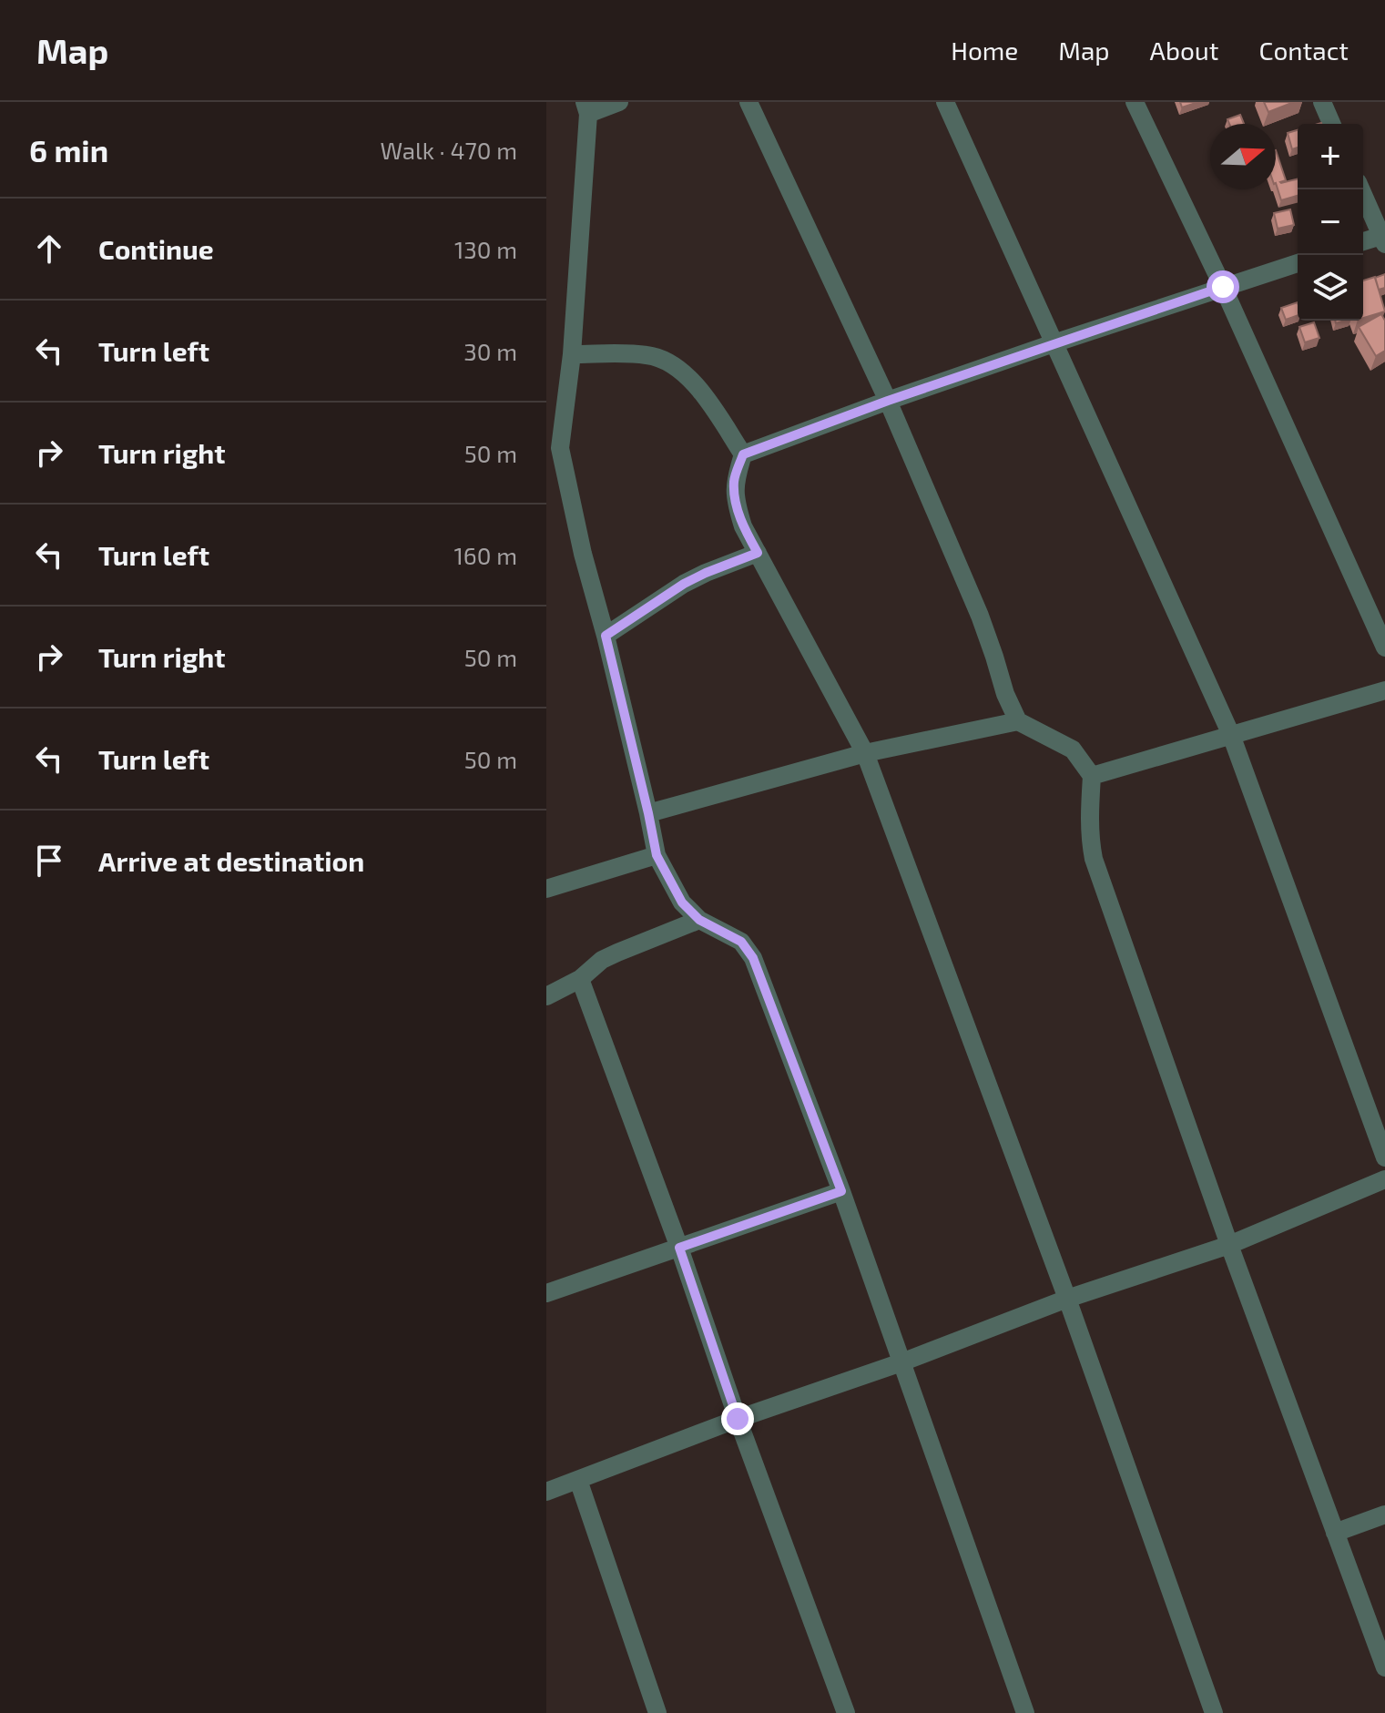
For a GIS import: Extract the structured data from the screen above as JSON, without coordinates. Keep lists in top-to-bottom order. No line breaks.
{"north":"right","page":{"header":"Map","nav":["Home","Map","About","Contact"],"heading":["6 min","Walk · 470 m"],"map_buttons":["+","−"],"list":[["Continue","130 m"],["Turn left","30 m"],["Turn right","50 m"],["Turn left","160 m"],["Turn right","50 m"],["Turn left","50 m"],"Arrive at destination"]}}
